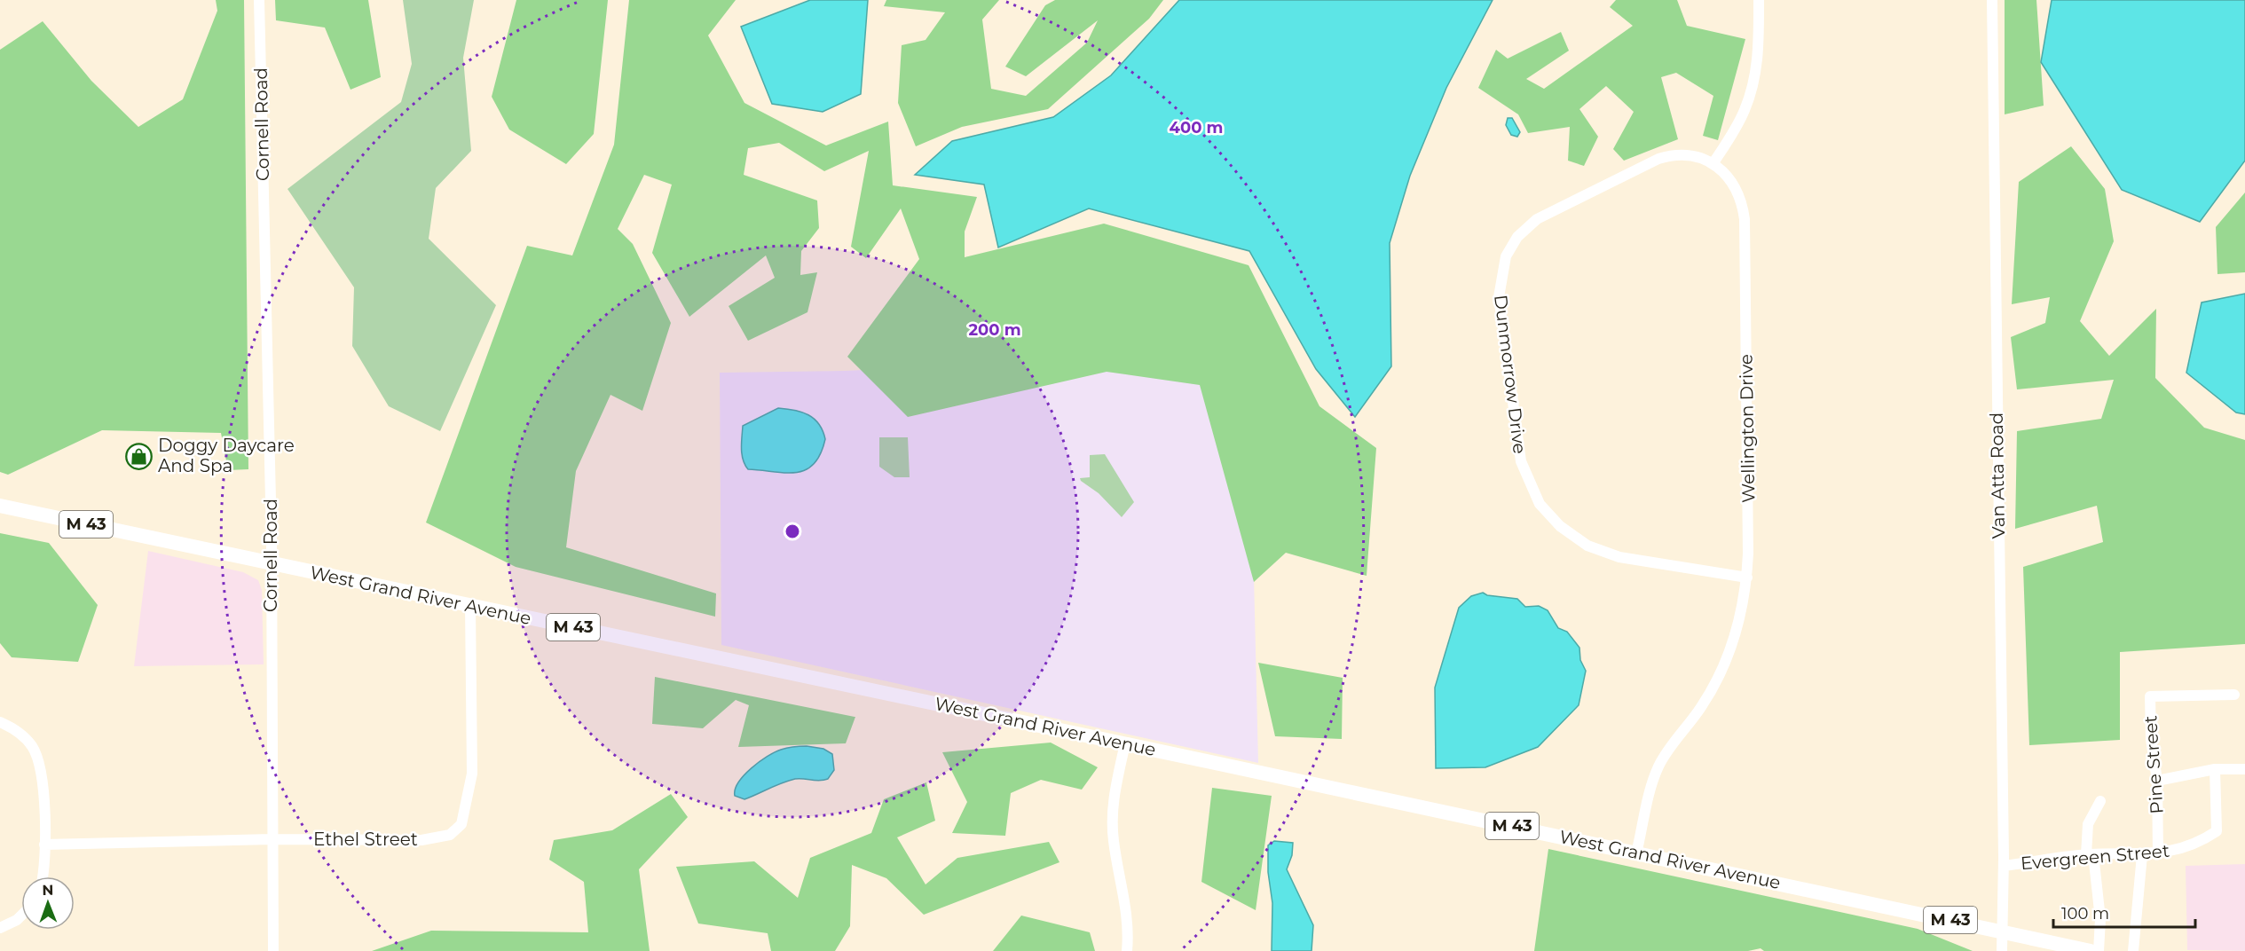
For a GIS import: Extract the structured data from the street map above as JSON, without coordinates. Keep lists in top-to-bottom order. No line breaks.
{"streets":{"main road":["M 43","West Grand River Avenue"],"street":["Cornell Road","Dunmorrow Drive","Wellington Drive","Van Atta Road","Pine Street","Ethel Street","Evergreen Street"]},"crossings":[["Cornell Road","West Grand River Avenue"],["Cornell Road","Ethel Street"],["Dunmorrow Drive","Wellington Drive"],["Wellington Drive","West Grand River Avenue"],["Van Atta Road","West Grand River Avenue"],["Van Atta Road","Evergreen Street"],["West Grand River Avenue","Ethel Street"],["Pine Street","Evergreen Street"]],"places":{"shop":["Doggy Daycare And Spa"]},"scale_bar":"100 m","north":"top","rings":["400 m","200 m"]}
